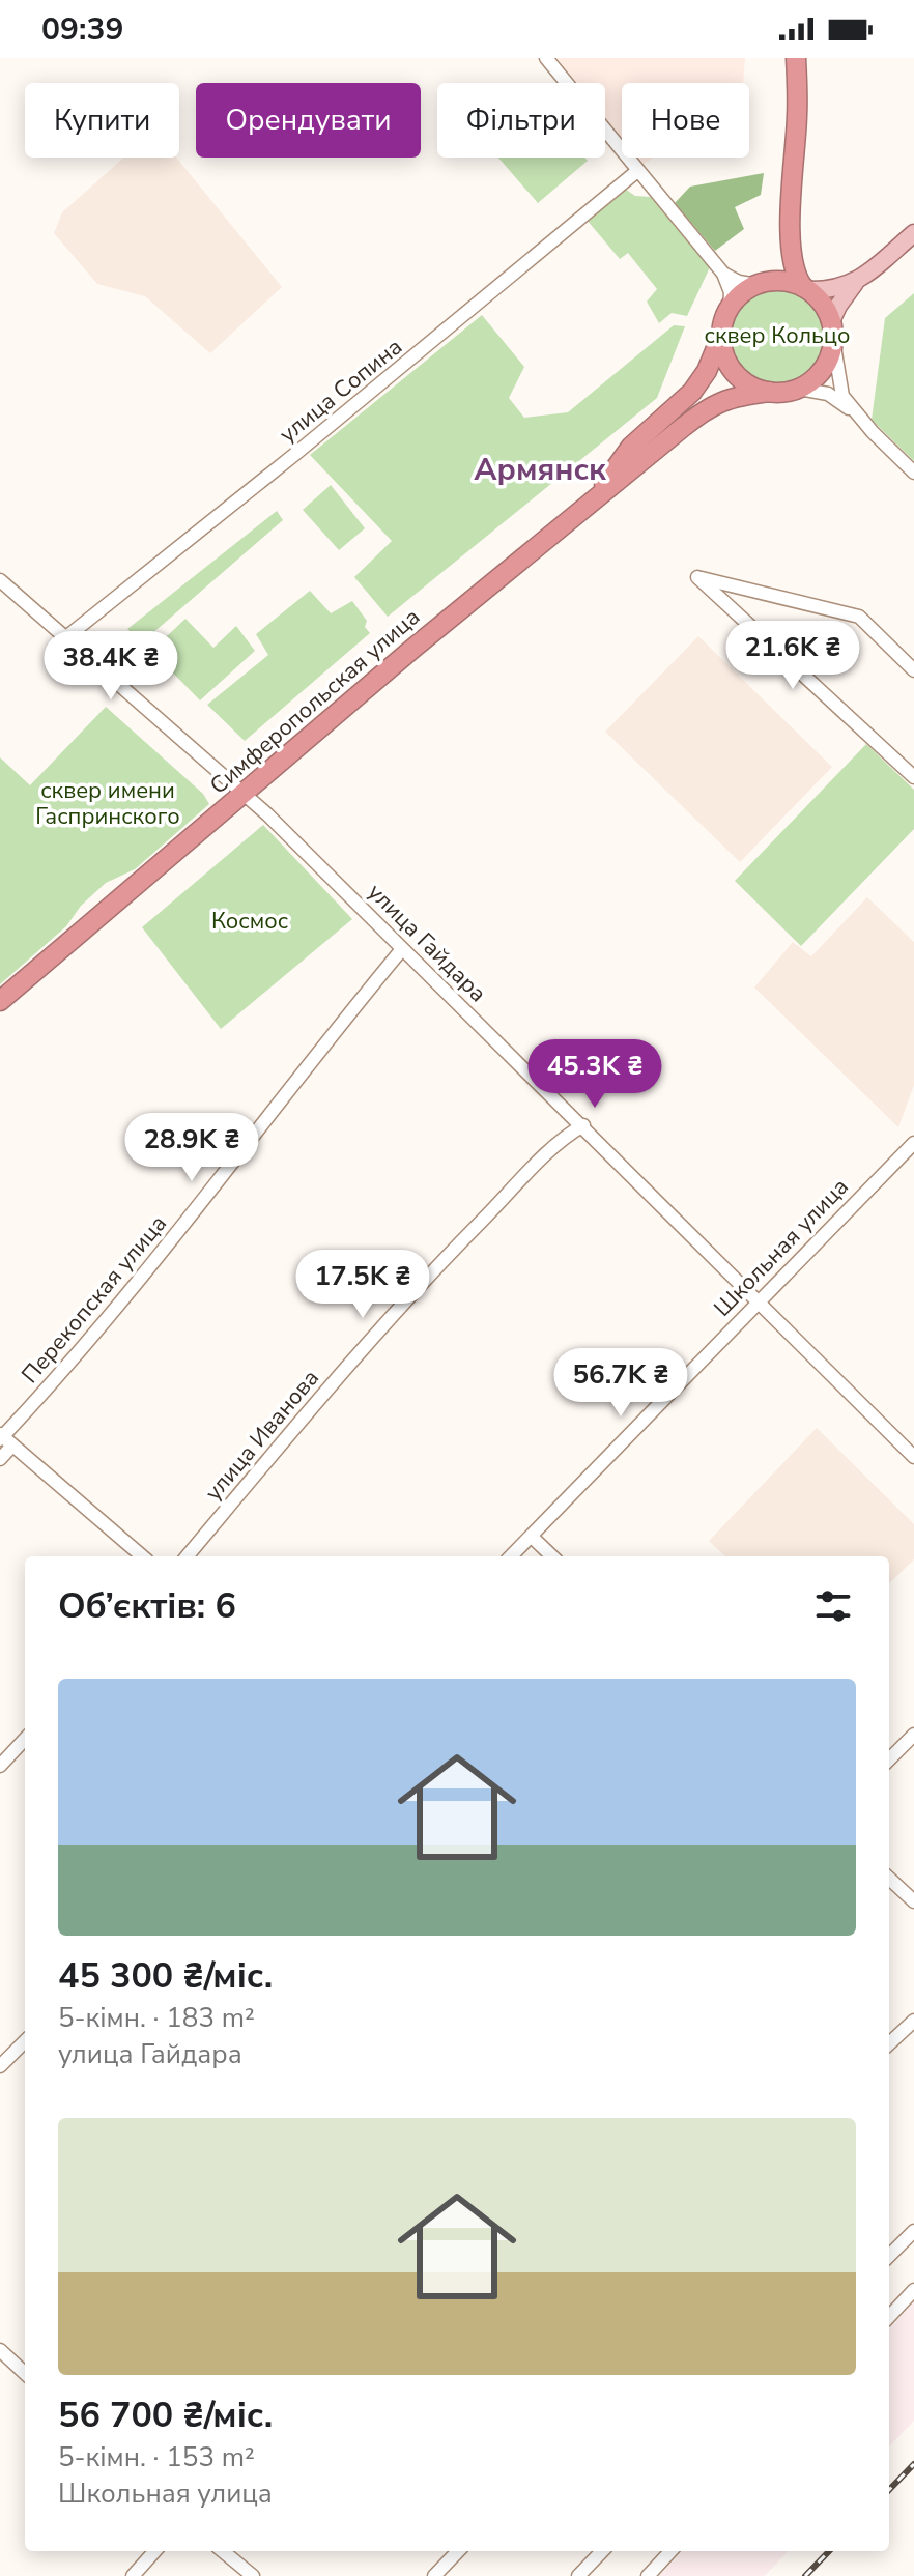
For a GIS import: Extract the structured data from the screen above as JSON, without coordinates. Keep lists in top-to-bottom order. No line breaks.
{"streets":{"highway":["Симферопольская улица"],"street":["улица Сопина","улица Гайдара","Школьная улица","Перекопская улица","улица Иванова"]},"crossings":[["улица Сопина","улица Гайдара"],["Симферопольская улица","улица Гайдара"],["улица Гайдара","Школьная улица"],["улица Гайдара","Перекопская улица"],["улица Гайдара","улица Иванова"]],"districts":["Армянск"],"parks":["сквер Кольцо","сквер имени Гаспринского","Космос"],"page":{"status":"09:39","chip":["Купити","Орендувати","Фільтри","Нове"],"price":["21.6K ₴","38.4K ₴","45.3K ₴","28.9K ₴","17.5K ₴","56.7K ₴"],"heading":"Об’єктів: 6","list":[{"name":"45 300 ₴/міс.","note":"5-кімн. · 183 m² · улица Гайдара"},{"name":"56 700 ₴/міс.","note":"5-кімн. · 153 m² · Школьная улица"}]}}
